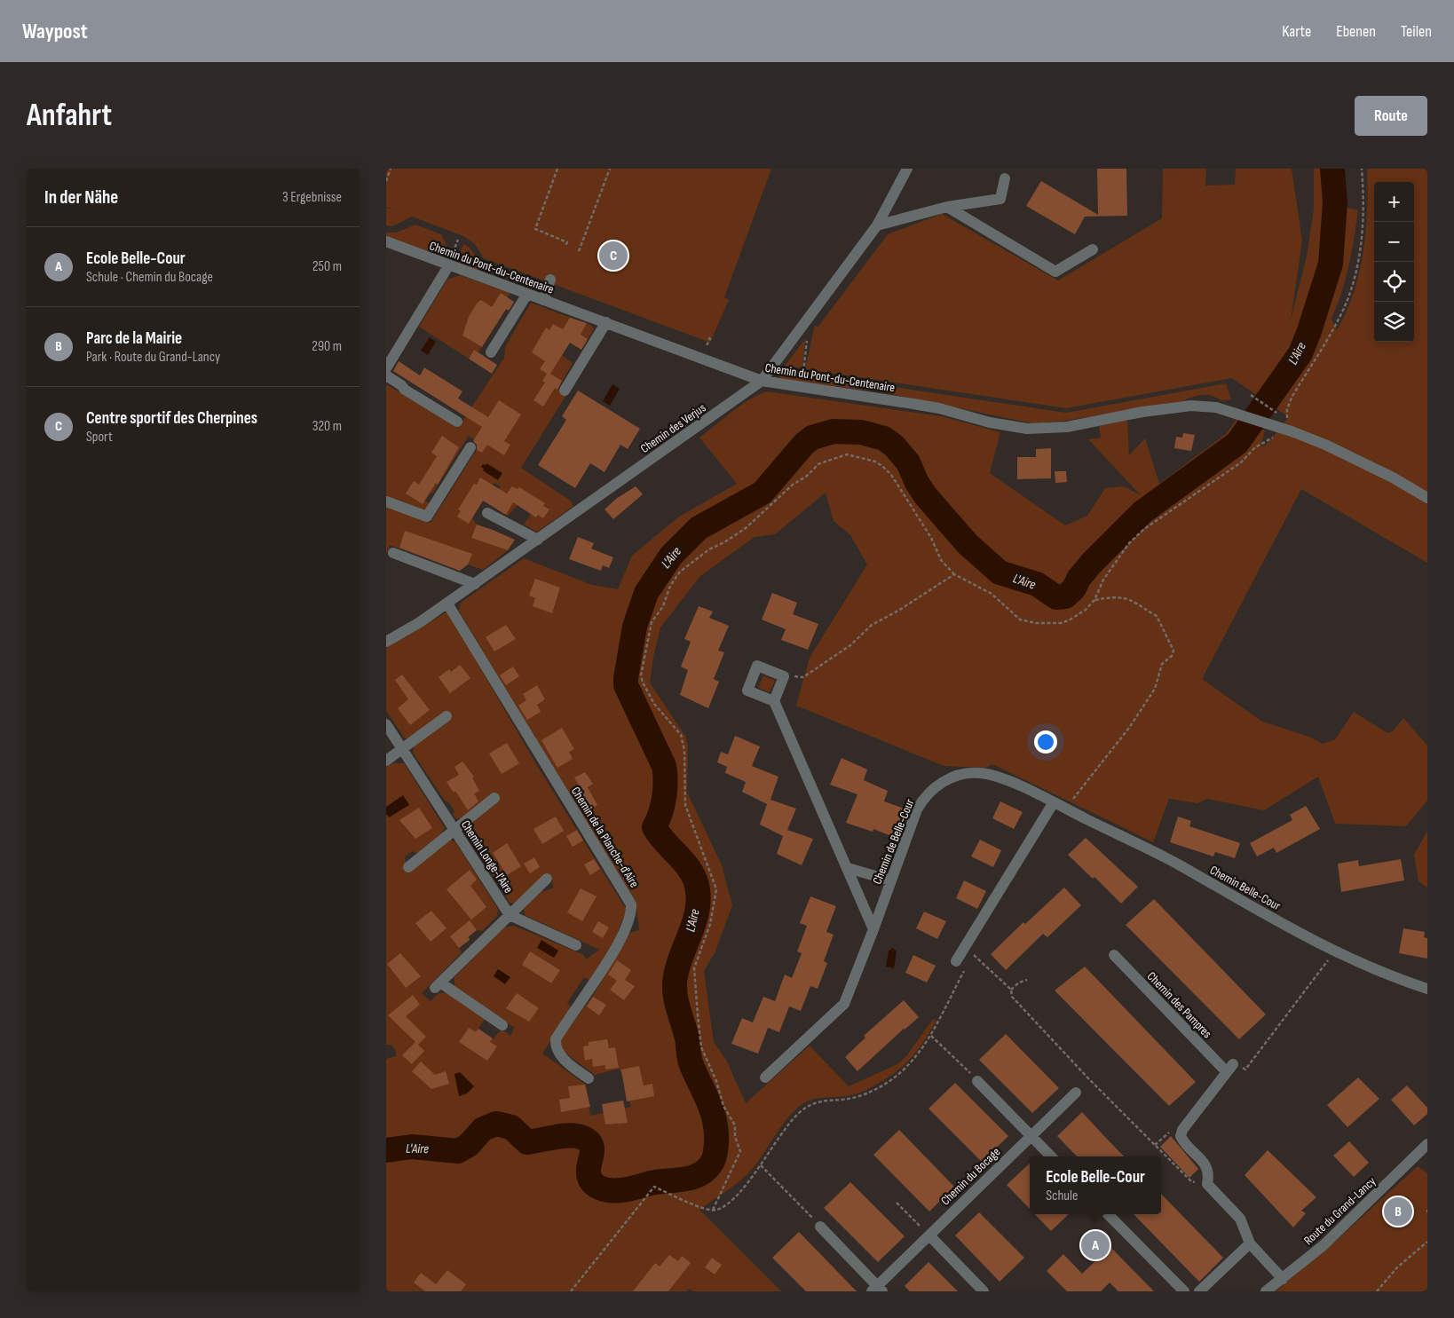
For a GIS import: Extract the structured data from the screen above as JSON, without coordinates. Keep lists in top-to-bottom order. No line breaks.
{"streets":{"street":["Chemin du Pont-du-Centenaire","Chemin des Verjus","Chemin de la Planche-d'Aire","Chemin de Belle-Cour","Chemin Longe-l'Aire","Chemin Belle-Cour","Chemin des Pampres","Chemin du Bocage","Route du Grand-Lancy"]},"crossings":[["Chemin du Pont-du-Centenaire","Chemin des Verjus"],["Chemin des Verjus","Chemin de la Planche-d'Aire"],["Chemin de Belle-Cour","Chemin Belle-Cour"]],"water":["L'Aire"],"page":{"header":"Waypost","nav":["Karte","Ebenen","Teilen"],"buttons":"Route","title":"Anfahrt","heading":["In der Nähe","3 Ergebnisse"],"map_buttons":["+","−"],"list":[{"mark":"A","name":"Ecole Belle-Cour","note":"Schule · Chemin du Bocage","value":"250 m"},{"mark":"B","name":"Parc de la Mairie","note":"Park · Route du Grand-Lancy","value":"290 m"},{"mark":"C","name":"Centre sportif des Cherpines","note":"Sport","value":"320 m"}],"pins":["C","B","A"],"popup":["Ecole Belle-Cour","Schule"]}}
